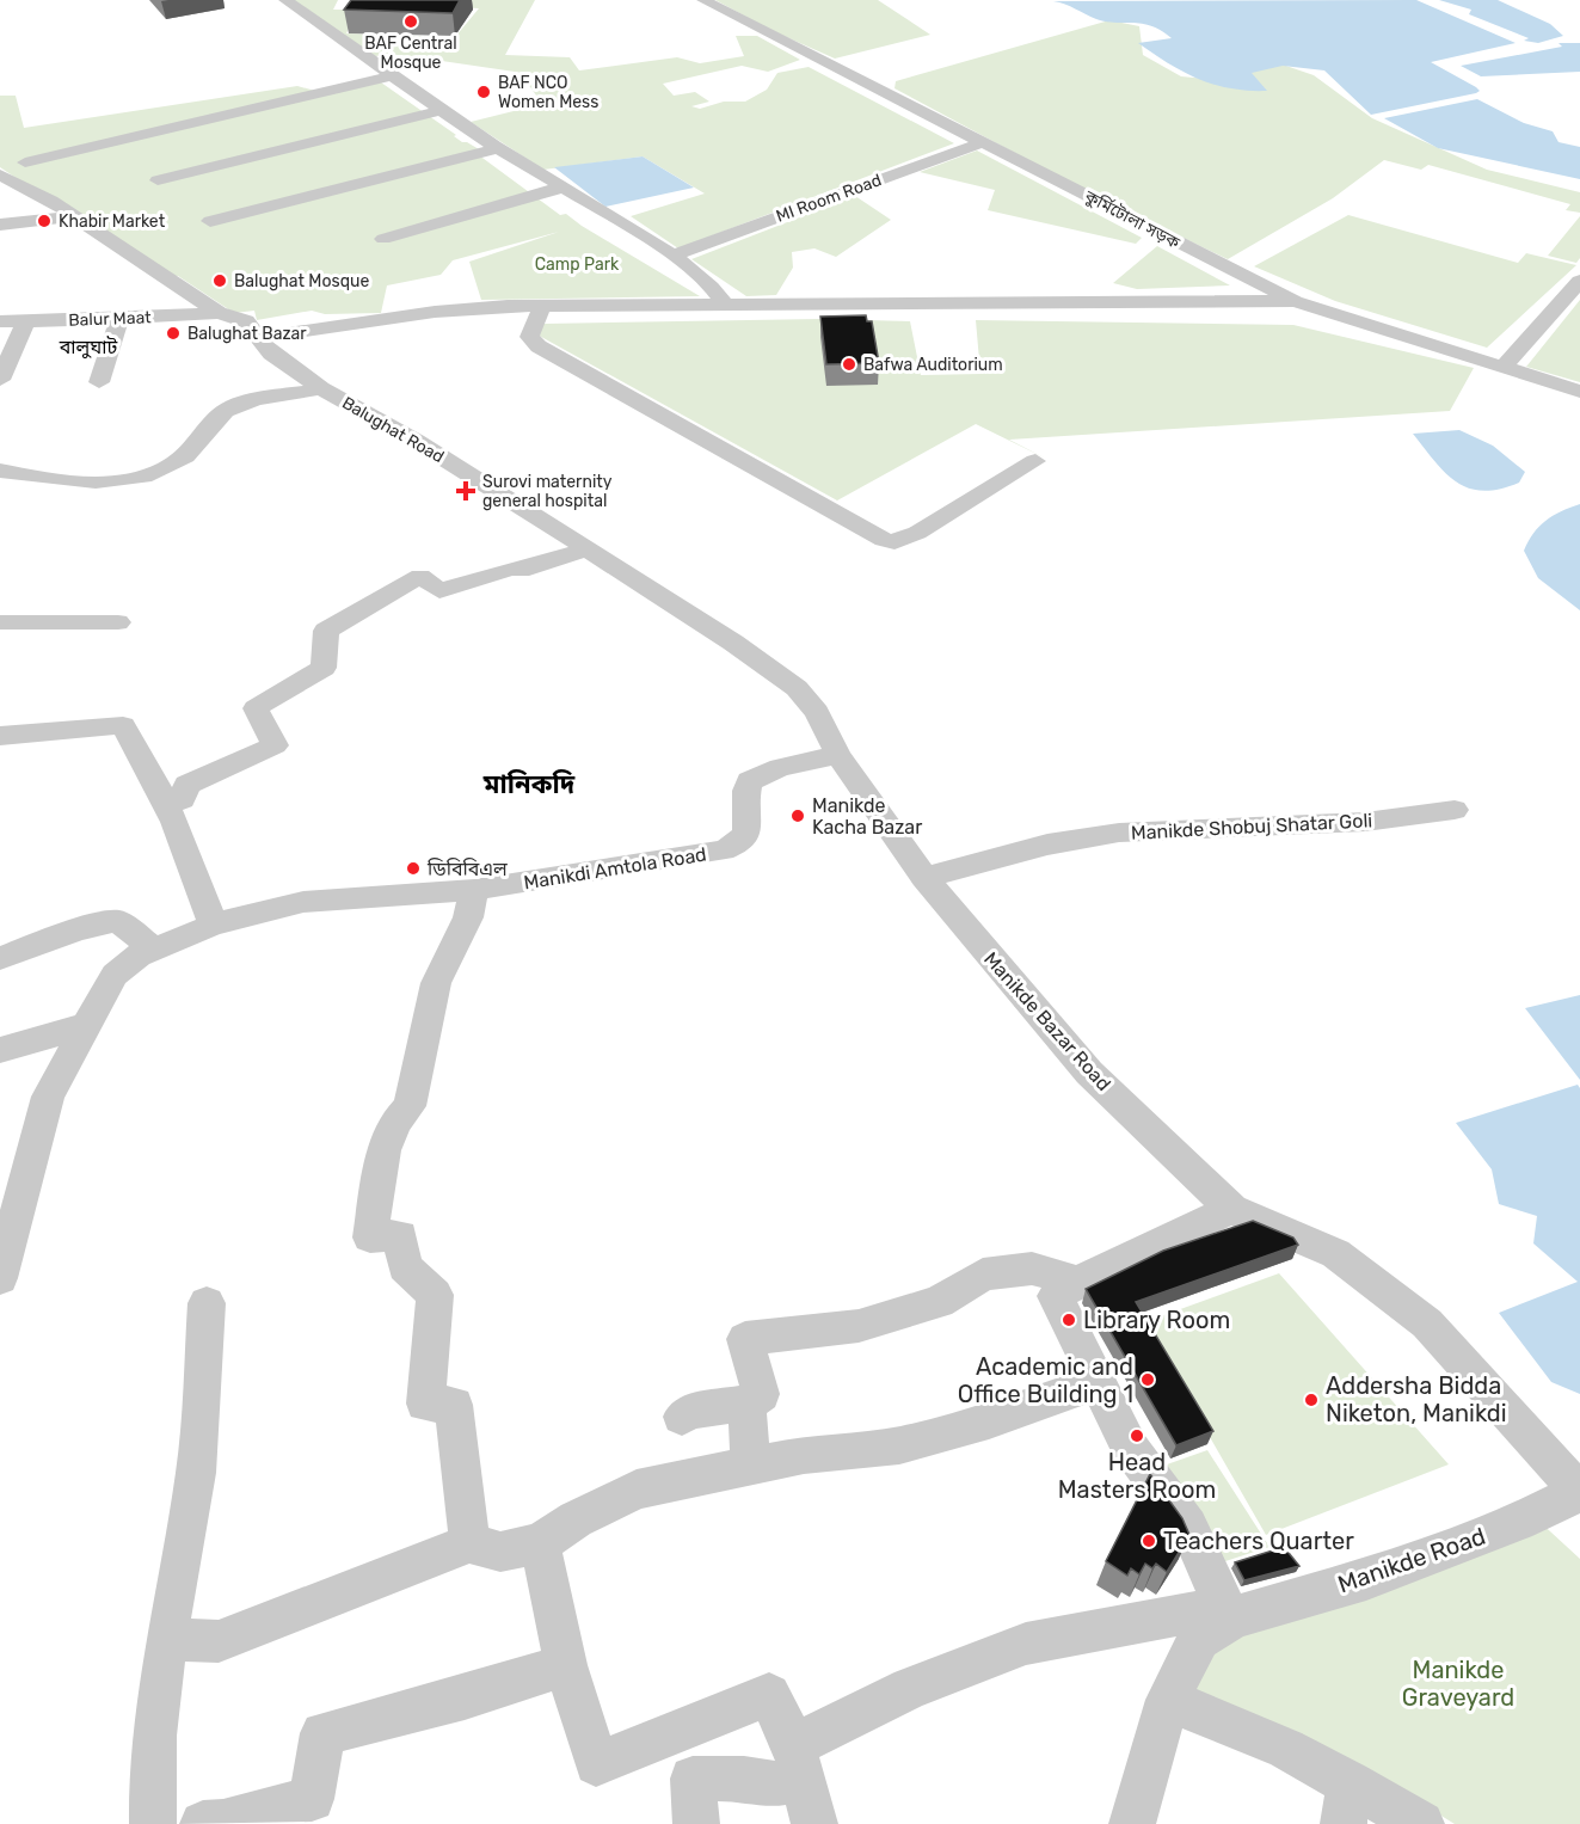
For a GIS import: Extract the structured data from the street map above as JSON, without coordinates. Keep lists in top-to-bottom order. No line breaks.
{"streets":{"street":["MI Room Road","কুর্মিটোলা সড়ক","Balur Maat","Balughat Road","Manikde Shobuj Shatar Goli","Manikdi Amtola Road","Manikde Bazar Road","Manikde Road"]},"crossings":[["MI Room Road","কুর্মিটোলা সড়ক"],["Balur Maat","Balughat Road"],["Balughat Road","Manikdi Amtola Road"],["Balughat Road","Manikde Bazar Road"],["Manikde Shobuj Shatar Goli","Manikde Bazar Road"],["Manikdi Amtola Road","Manikde Bazar Road"],["Manikde Bazar Road","Manikde Road"]],"districts":["বালুঘাট","মানিকদি"],"parks":["Camp Park","Manikde Graveyard"],"places":{"other":["BAF Central Mosque","BAF NCO Women Mess","Khabir Market","Balughat Mosque","Balughat Bazar","Bafwa Auditorium","Manikde Kacha Bazar","ডিবিবিএল","Library Room","Academic and Office Building 1","Addersha Bidda Niketon, Manikdi","Head Masters Room","Teachers Quarter"],"health":["Surovi maternity general hospital"]}}
